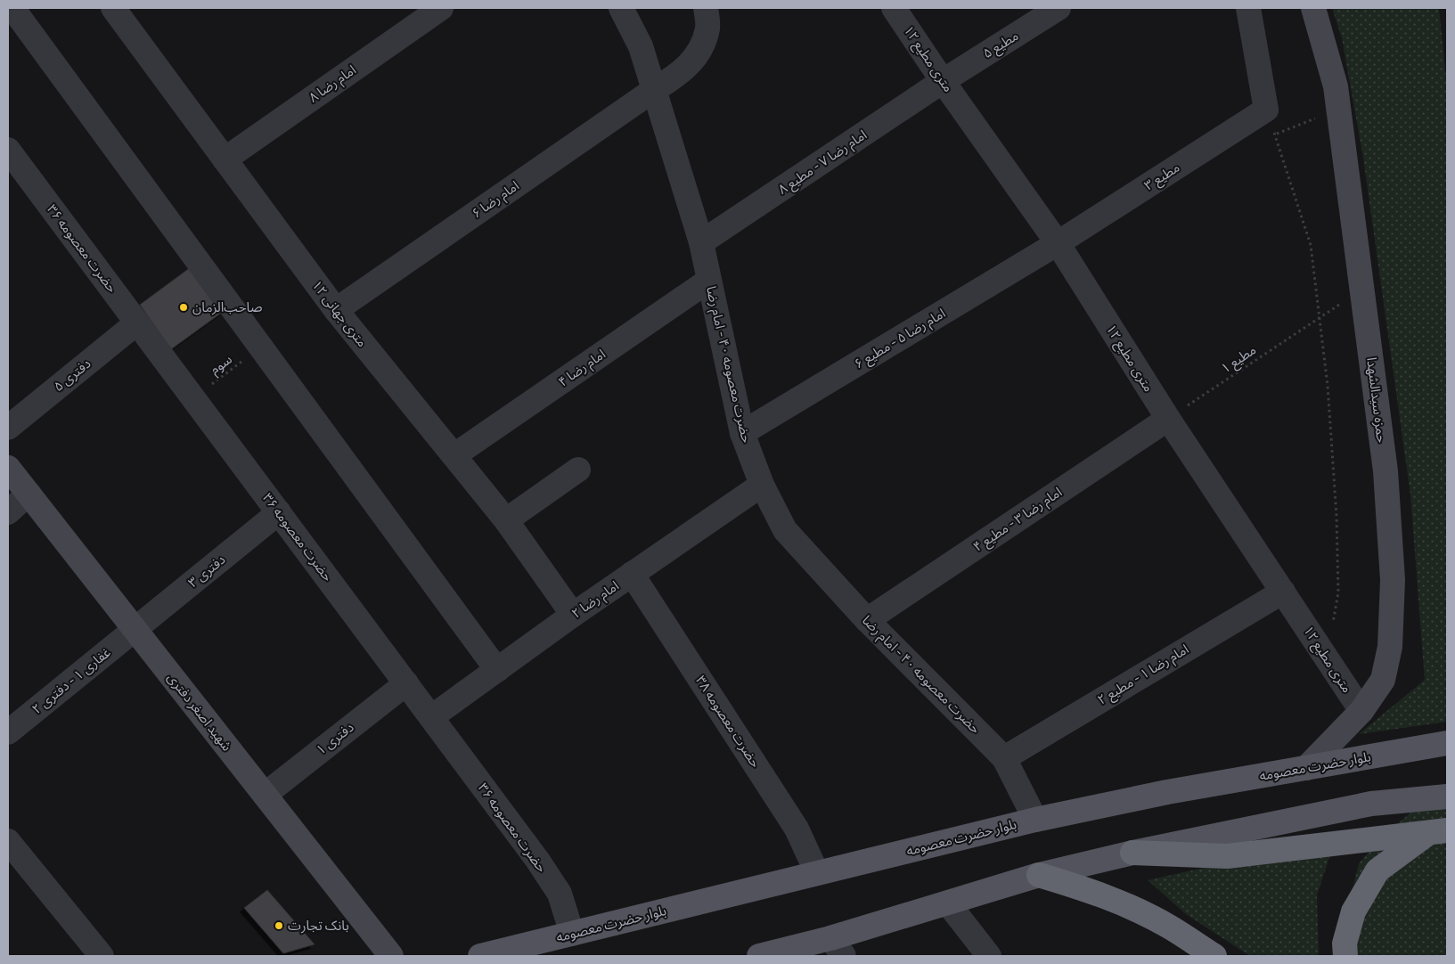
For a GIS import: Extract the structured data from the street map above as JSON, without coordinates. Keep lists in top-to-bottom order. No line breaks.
{"streets":{"main road":["حمزه سیدالشهدا","شهید اصغر دفتری","بلوار حضرت معصومه"],"street":["مطیع ۵","۱۲ متری مطیع","امام رضا ۸","امام رضا ۷ - مطیع ۸","مطیع ۳","امام رضا ۶","حضرت معصومه ۳۶","۱۲ متری جهانی","امام رضا ۵ - مطیع ۶","حضرت معصومه ۴۰ - امام رضا","امام رضا ۴","دفتری ۵","امام رضا ۳ - مطیع ۴","دفتری ۳","امام رضا ۲","امام رضا ۱ - مطیع ۲","غفاری ۱ - دفتری ۲","حضرت معصومه ۳۸","دفتری ۱"],"path":["مطیع ۱","سوم"]},"crossings":[["مطیع ۵","۱۲ متری مطیع"],["مطیع ۵","امام رضا ۷ - مطیع ۸"],["۱۲ متری مطیع","امام رضا ۷ - مطیع ۸"],["۱۲ متری مطیع","مطیع ۳"],["۱۲ متری مطیع","امام رضا ۵ - مطیع ۶"],["۱۲ متری مطیع","مطیع ۱"],["۱۲ متری مطیع","حمزه سیدالشهدا"],["۱۲ متری مطیع","امام رضا ۳ - مطیع ۴"],["۱۲ متری مطیع","امام رضا ۱ - مطیع ۲"],["امام رضا ۸","۱۲ متری جهانی"],["امام رضا ۷ - مطیع ۸","حضرت معصومه ۴۰ - امام رضا"],["مطیع ۳","امام رضا ۵ - مطیع ۶"],["امام رضا ۶","۱۲ متری جهانی"],["امام رضا ۶","حضرت معصومه ۴۰ - امام رضا"],["حضرت معصومه ۳۶","سوم"],["حضرت معصومه ۳۶","دفتری ۵"],["حضرت معصومه ۳۶","دفتری ۳"],["حضرت معصومه ۳۶","امام رضا ۲"],["حضرت معصومه ۳۶","دفتری ۱"],["حضرت معصومه ۳۶","بلوار حضرت معصومه"],["۱۲ متری جهانی","امام رضا ۴"],["۱۲ متری جهانی","امام رضا ۲"],["امام رضا ۵ - مطیع ۶","حضرت معصومه ۴۰ - امام رضا"],["مطیع ۱","امام رضا ۳ - مطیع ۴"],["حضرت معصومه ۴۰ - امام رضا","امام رضا ۴"],["حضرت معصومه ۴۰ - امام رضا","امام رضا ۳ - مطیع ۴"],["حضرت معصومه ۴۰ - امام رضا","امام رضا ۲"],["حضرت معصومه ۴۰ - امام رضا","امام رضا ۱ - مطیع ۲"],["حضرت معصومه ۴۰ - امام رضا","بلوار حضرت معصومه"],["حمزه سیدالشهدا","بلوار حضرت معصومه"],["دفتری ۳","غفاری ۱ - دفتری ۲"],["دفتری ۳","شهید اصغر دفتری"],["امام رضا ۲","حضرت معصومه ۳۸"],["غفاری ۱ - دفتری ۲","شهید اصغر دفتری"],["شهید اصغر دفتری","دفتری ۱"],["حضرت معصومه ۳۸","بلوار حضرت معصومه"]],"places":["صاحب‌الزمان","بانک تجارت"]}
